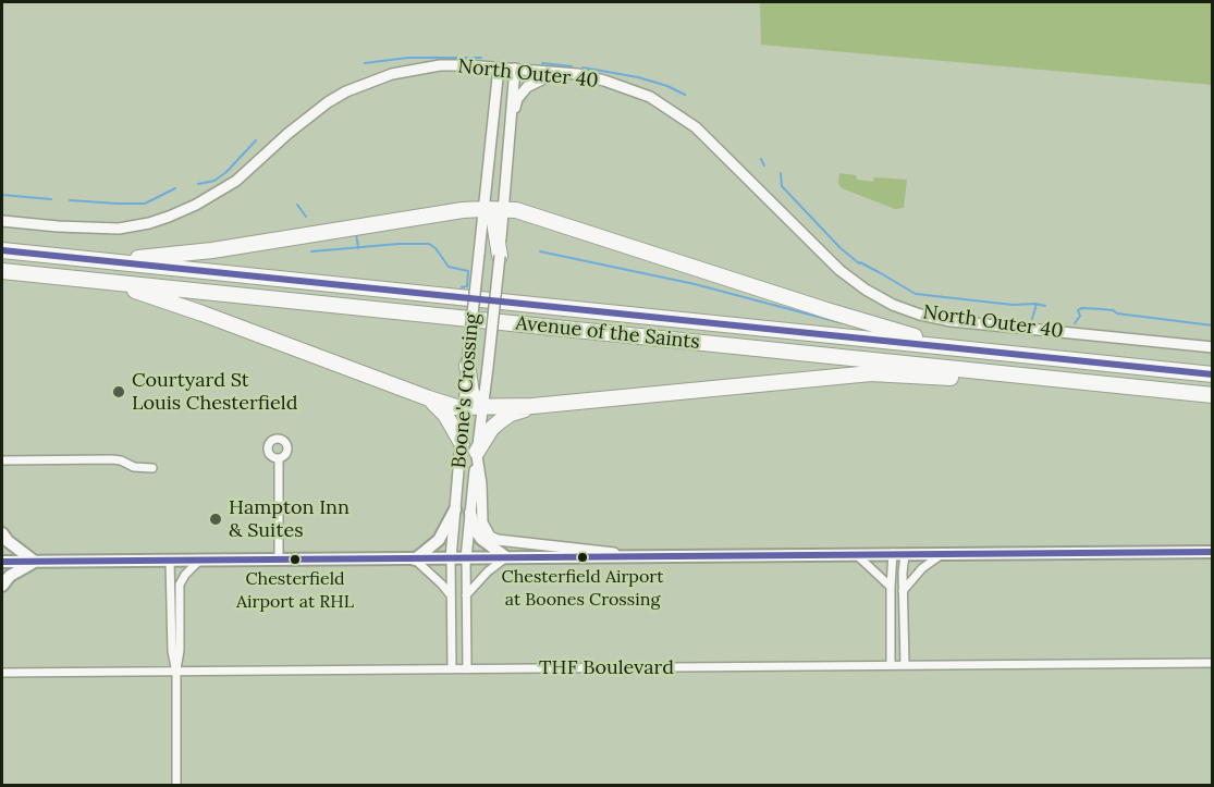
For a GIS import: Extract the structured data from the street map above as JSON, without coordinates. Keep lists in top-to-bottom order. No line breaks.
{"streets":{"highway":["Avenue of the Saints"],"street":["North Outer 40","Boone's Crossing","THF Boulevard"]},"crossings":[["North Outer 40","Boone's Crossing"]],"places":["Courtyard St Louis Chesterfield","Hampton Inn & Suites","Chesterfield Airport at Boones Crossing","Chesterfield Airport at RHL"]}
